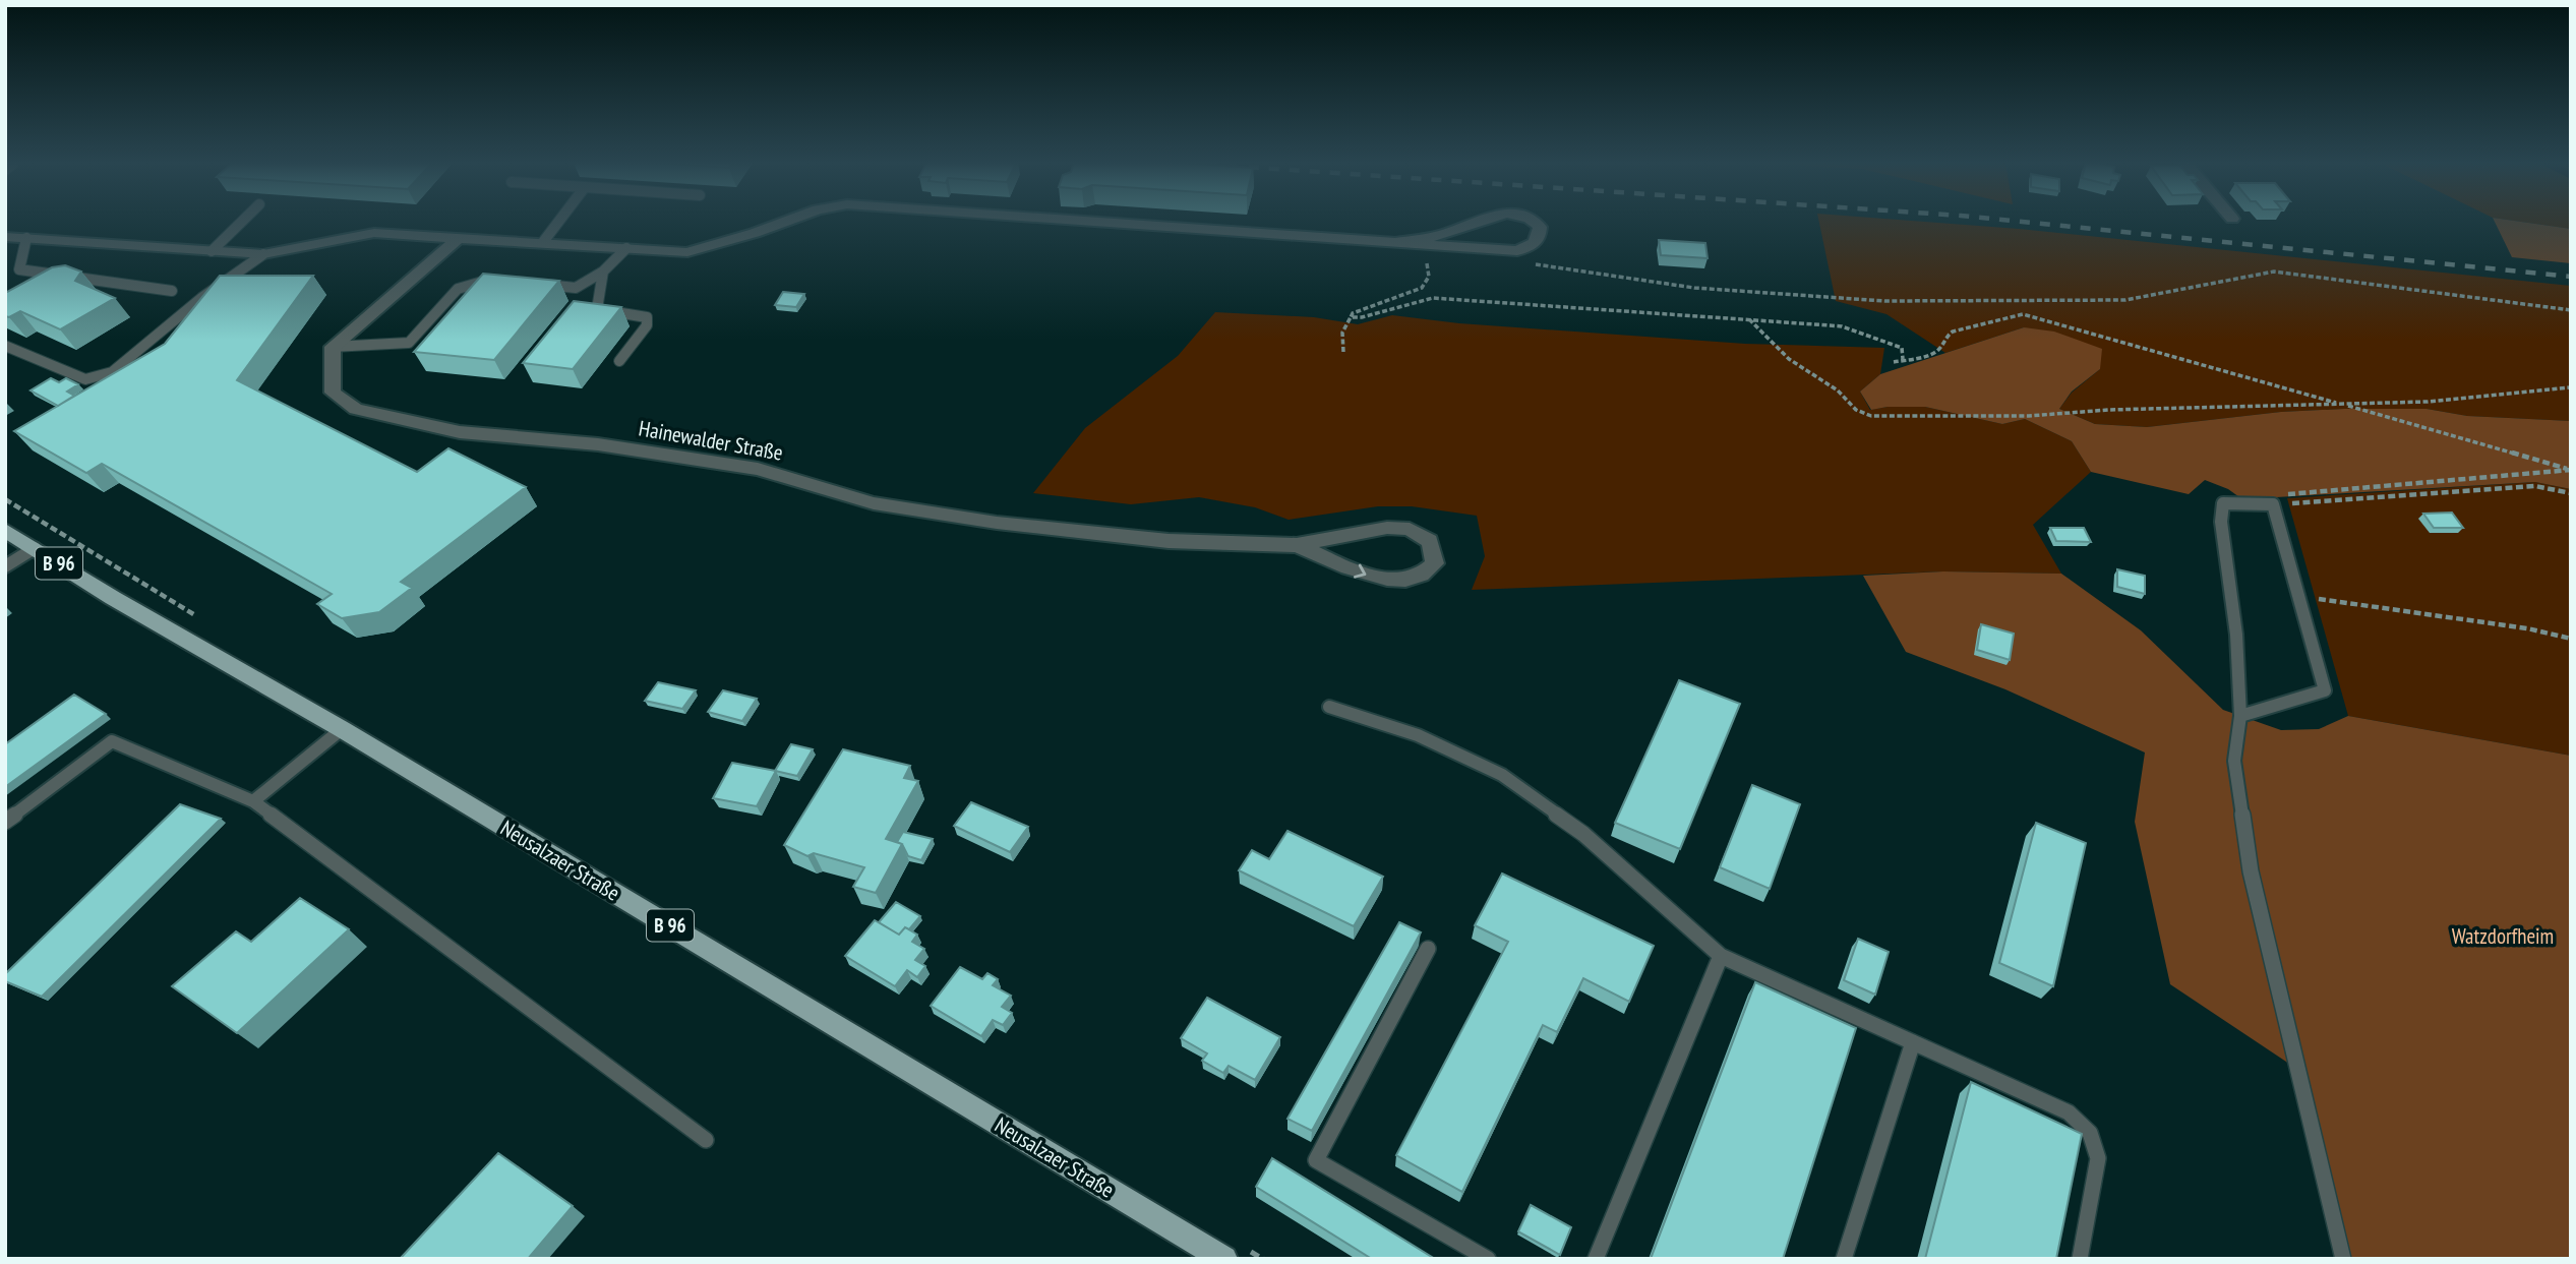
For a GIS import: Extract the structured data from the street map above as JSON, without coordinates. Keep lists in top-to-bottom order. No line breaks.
{"streets":{"main road":["B 96","Neusalzaer Straße"],"street":["Hainewalder Straße"]},"parks":["Watzdorfheim"]}
